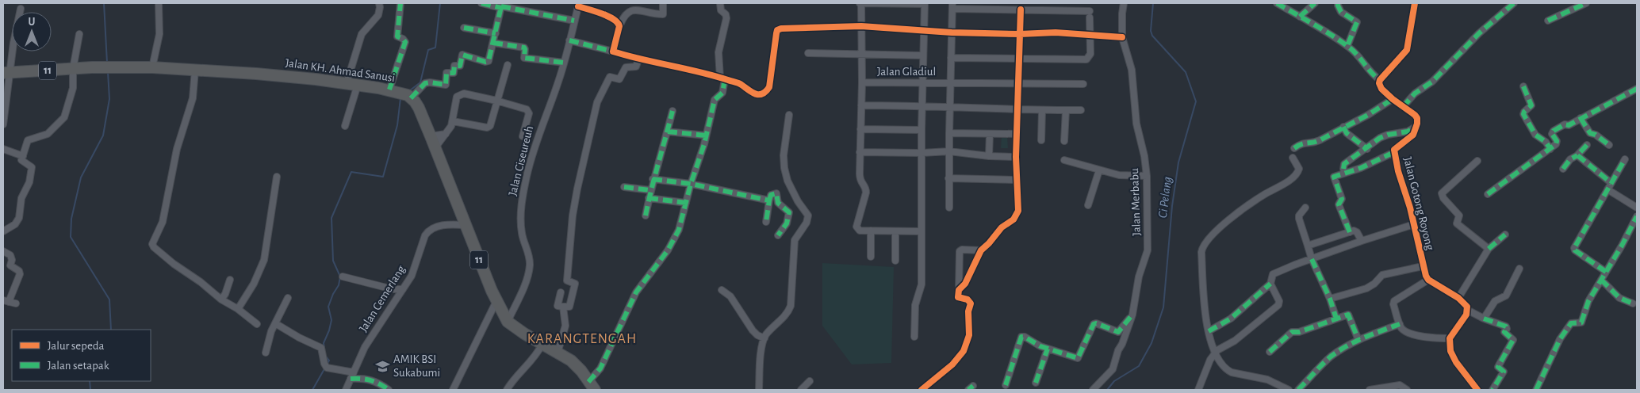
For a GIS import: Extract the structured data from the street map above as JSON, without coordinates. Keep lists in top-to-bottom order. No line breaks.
{"streets":{"highway":["11","Jalan KH. Ahmad Sanusi"],"street":["Jalan Gladiul","Jalan Ciseureuh","Jalan Merbabu","Jalan Gotong Royong","Jalan Cemerlang"]},"crossings":[["11","Jalan KH. Ahmad Sanusi"],["11","Jalan Ciseureuh"],["11","Jalan Cemerlang"]],"districts":["KARANGTENGAH"],"water":["Ci Pelang"],"places":{"school or university":["AMIK BSI Sukabumi"]},"legend":["Jalur sepeda","Jalan setapak"],"north":"top"}
